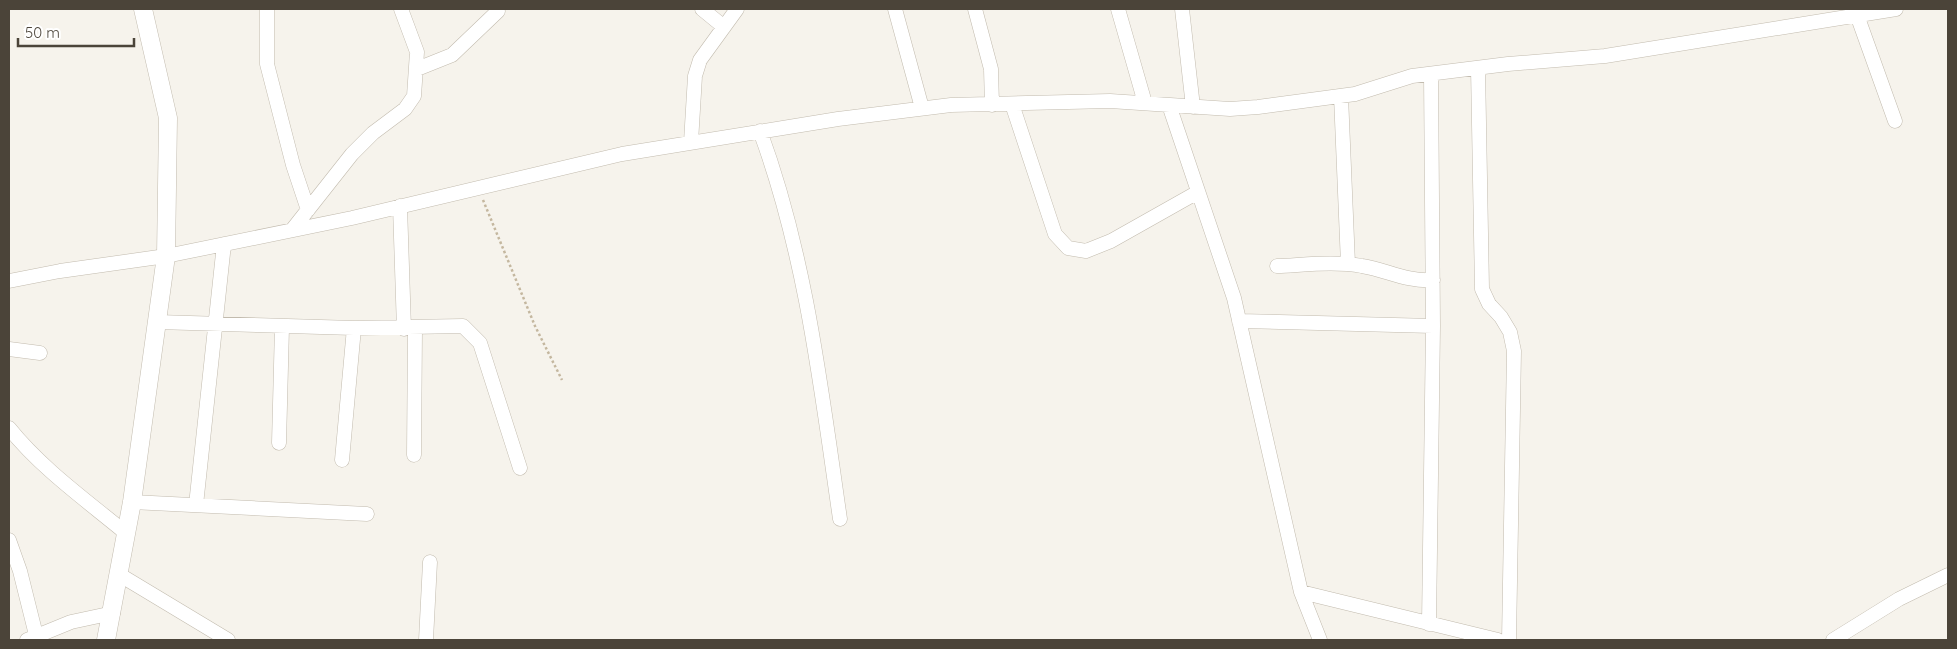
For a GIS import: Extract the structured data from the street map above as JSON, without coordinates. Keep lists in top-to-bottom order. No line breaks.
{"scale_bar":"50 m"}
